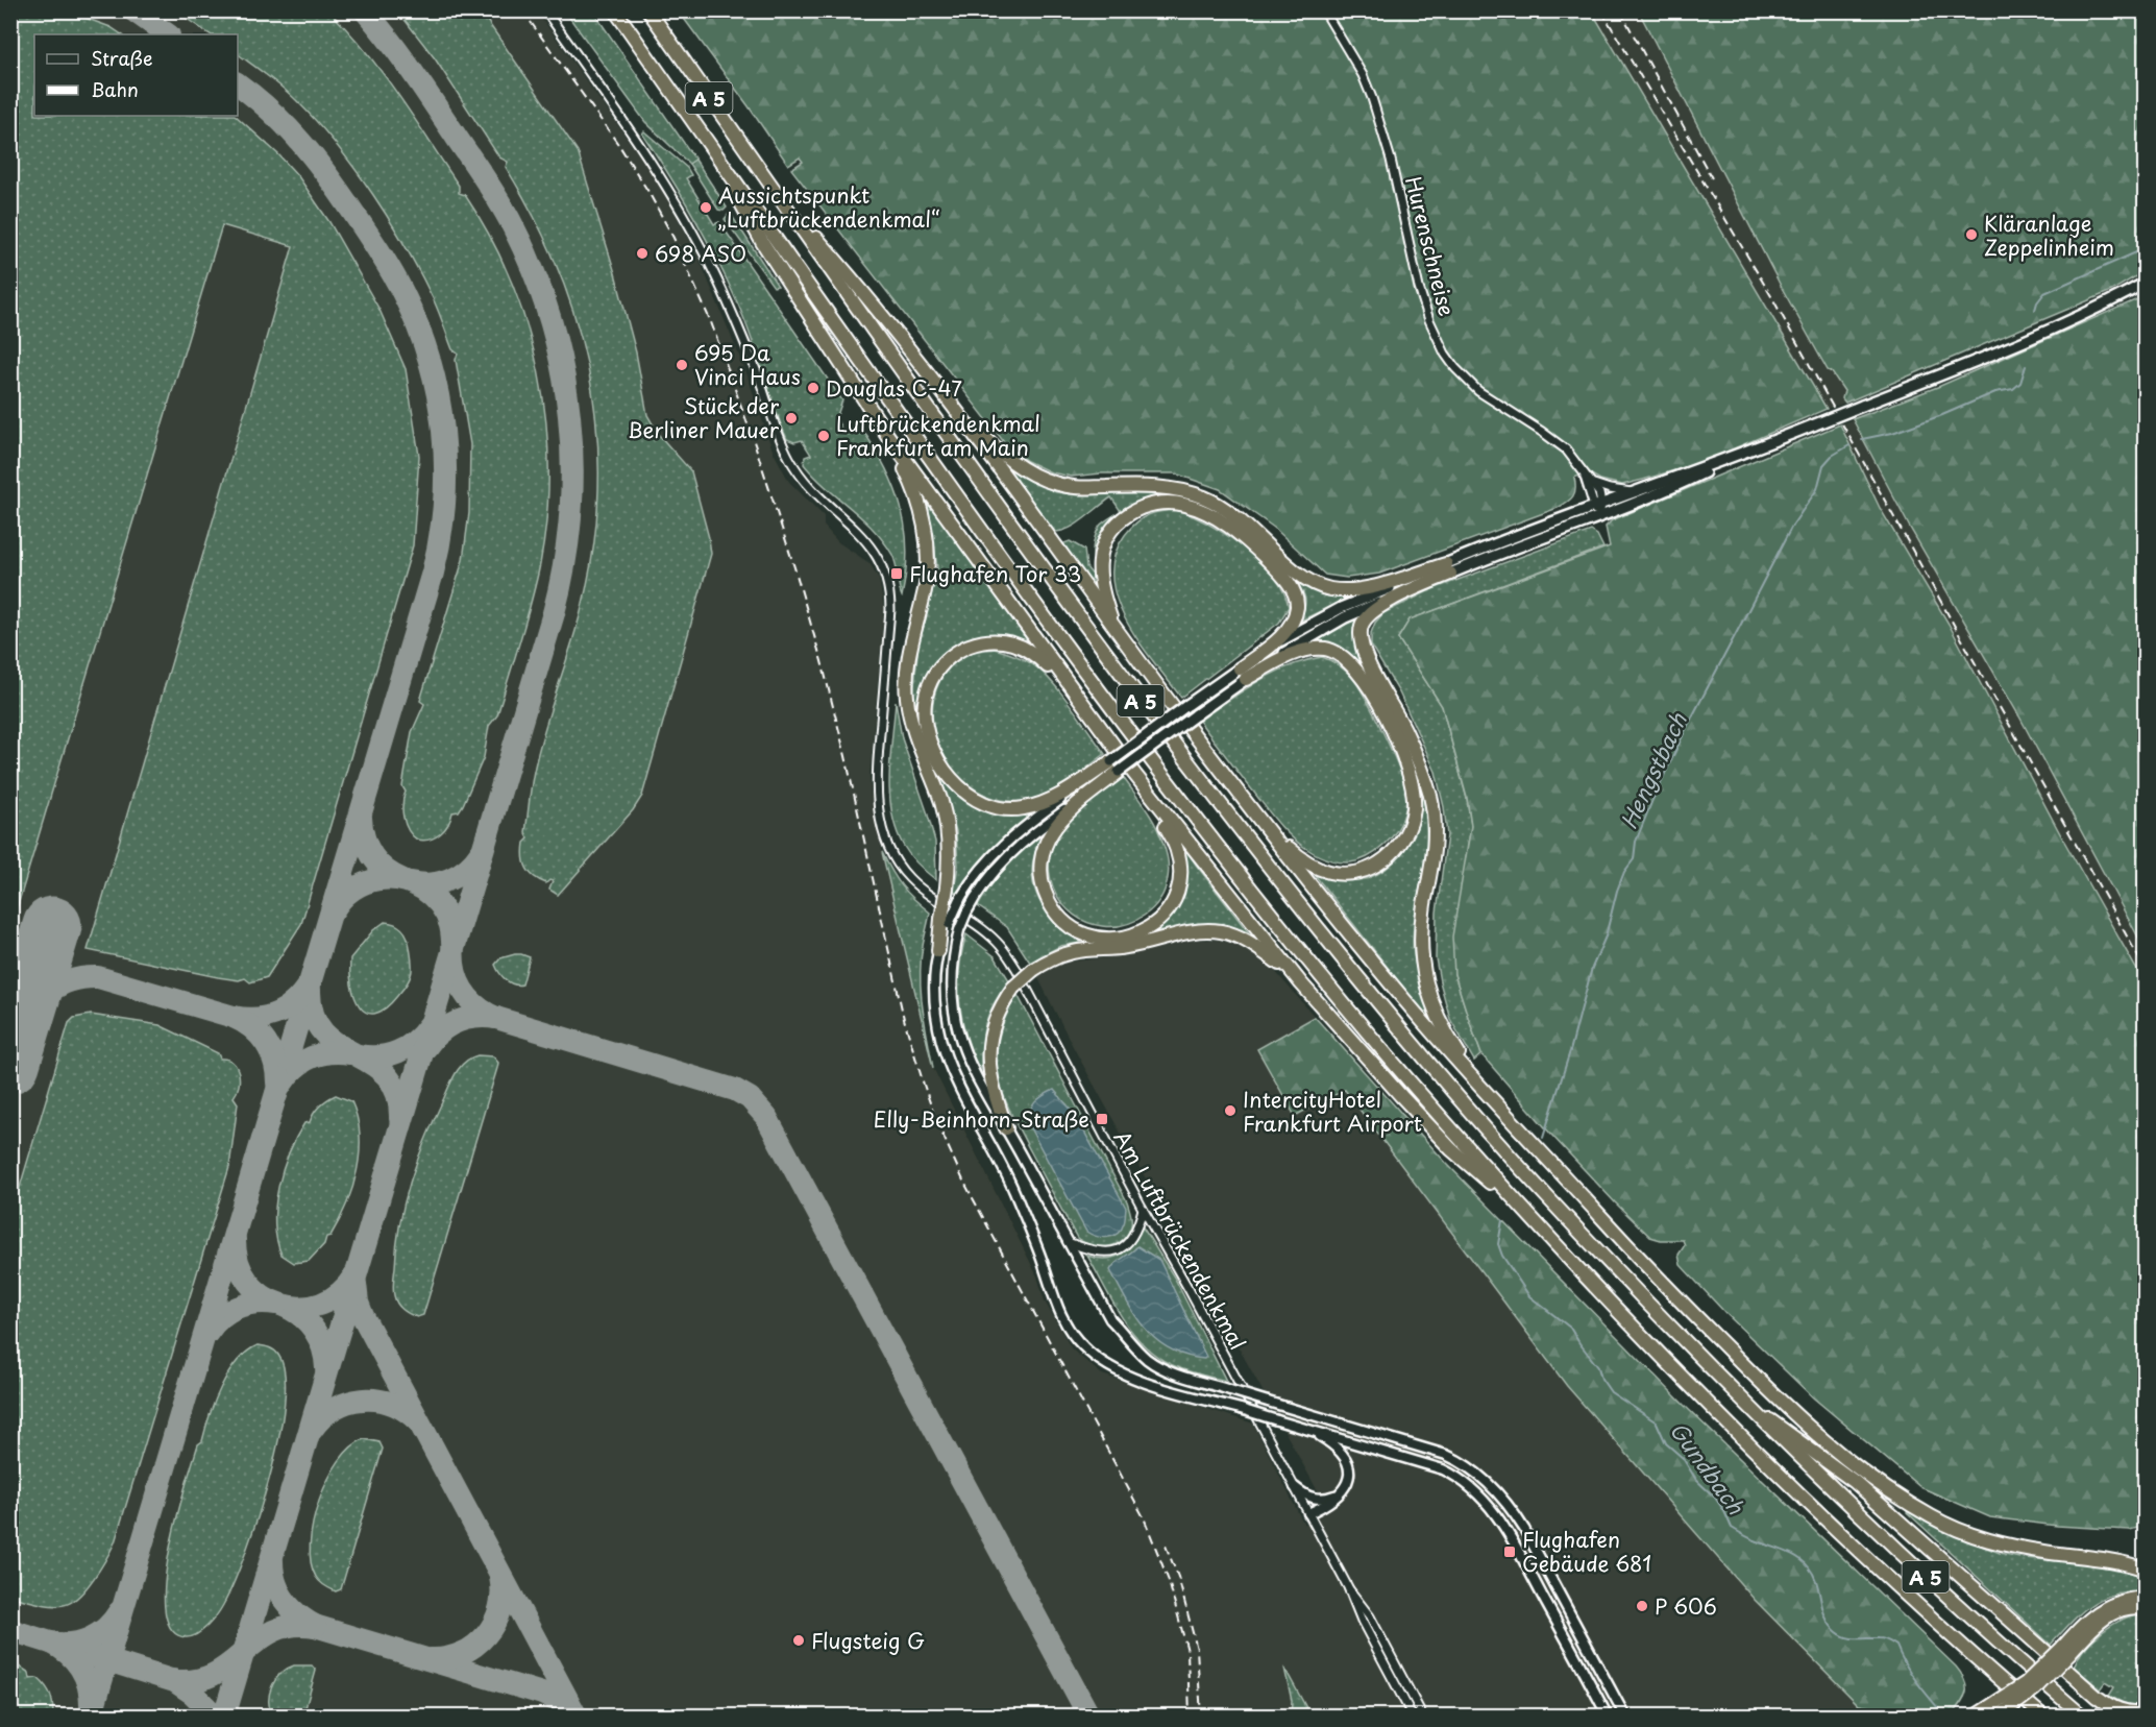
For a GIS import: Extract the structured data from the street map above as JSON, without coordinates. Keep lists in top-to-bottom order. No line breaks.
{"streets":{"highway":["A 5"],"street":["Hurenschneise","Am Luftbrückendenkmal"]},"water":["Hengstbach","Gundbach"],"places":{"other":["Aussichtspunkt „Luftbrückendenkmal“","Kläranlage Zeppelinheim","698 ASO","695 Da Vinci Haus","Douglas C-47","Stück der Berliner Mauer","Luftbrückendenkmal Frankfurt am Main","IntercityHotel Frankfurt Airport","P 606","Flugsteig G"],"transit":["Flughafen Tor 33","Elly-Beinhorn-Straße","Flughafen Gebäude 681"]},"legend":["Straße","Bahn"]}
